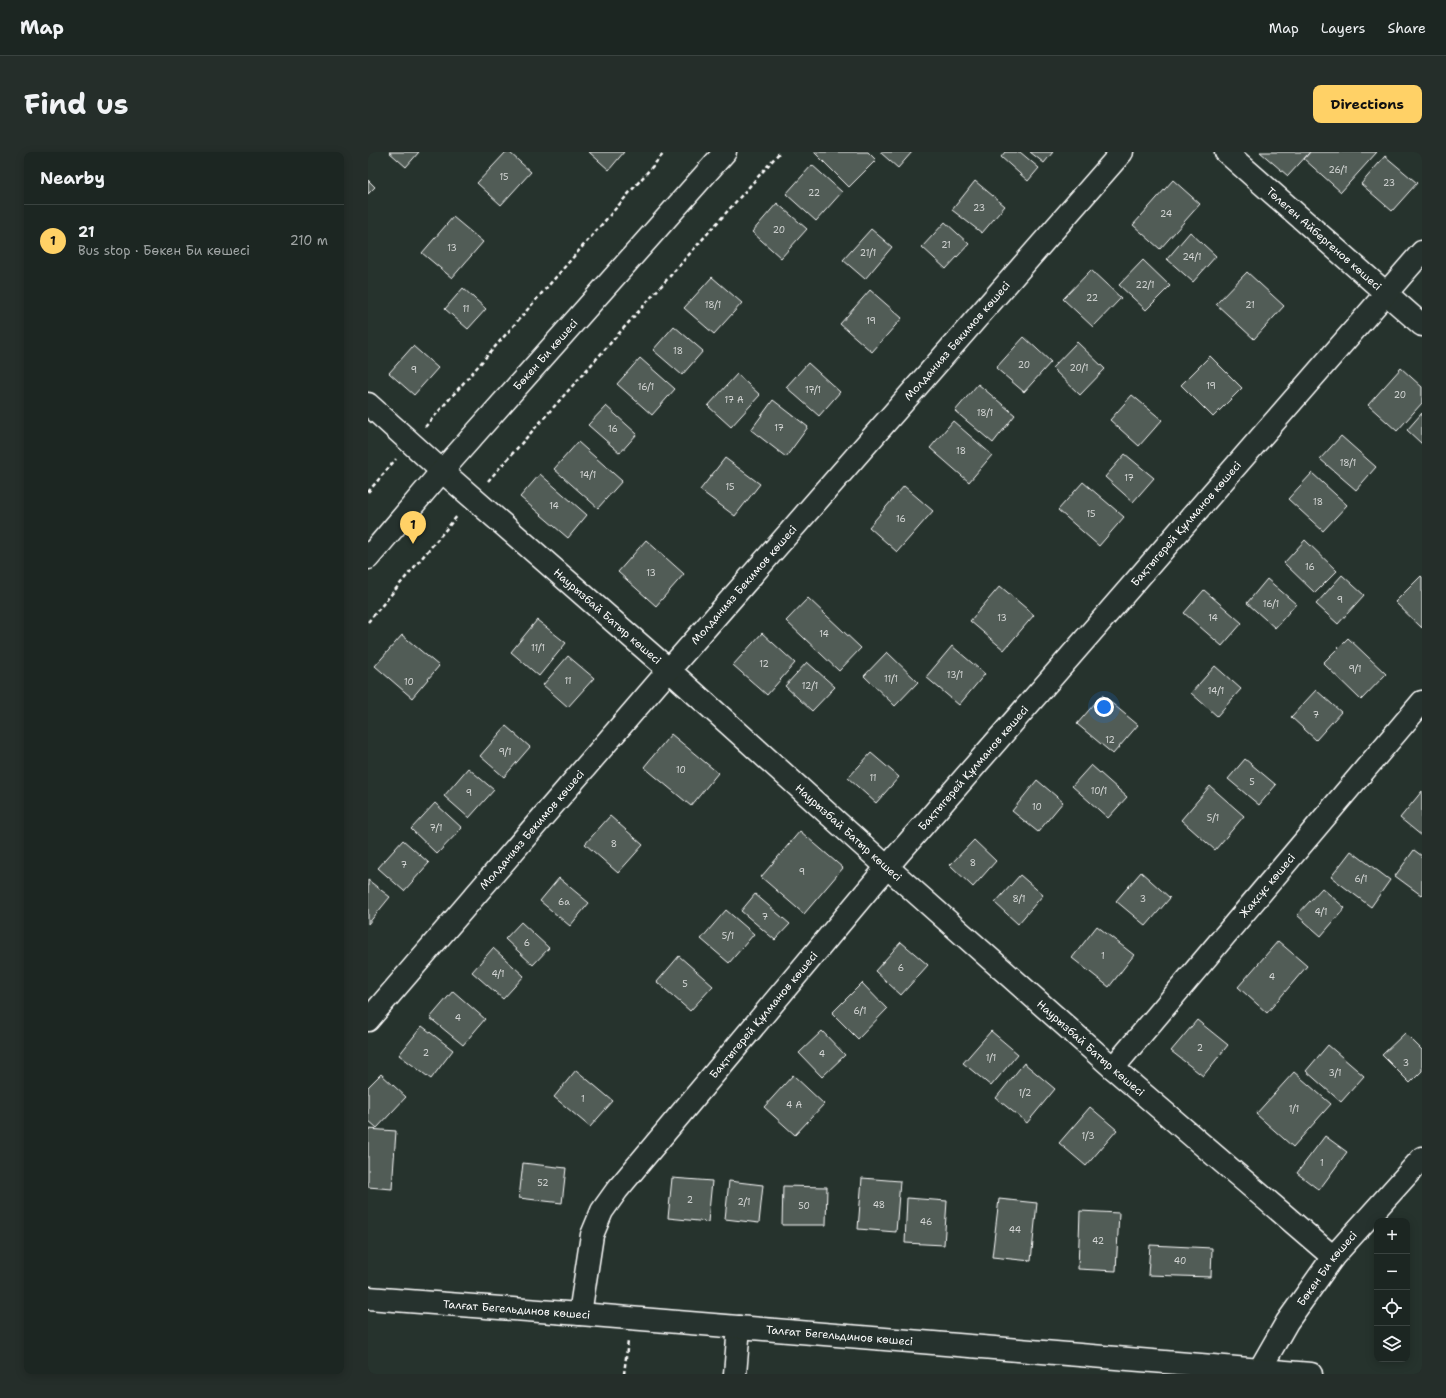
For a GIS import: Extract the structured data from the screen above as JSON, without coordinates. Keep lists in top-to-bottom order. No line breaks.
{"streets":{"street":["Төлеген Айбергенов көшесі","Молданияз Бекимов көшесі","Бөкен Би көшесі","Бақтыгерей Құлманов көшесі","Наурызбай Батыр көшесі","Жақсұс көшесі","Талғат Бегельдинов көшесі"]},"crossings":[["Төлеген Айбергенов көшесі","Бақтыгерей Құлманов көшесі"],["Молданияз Бекимов көшесі","Наурызбай Батыр көшесі"],["Бөкен Би көшесі","Наурызбай Батыр көшесі"],["Бөкен Би көшесі","Талғат Бегельдинов көшесі"],["Бақтыгерей Құлманов көшесі","Наурызбай Батыр көшесі"],["Бақтыгерей Құлманов көшесі","Талғат Бегельдинов көшесі"],["Наурызбай Батыр көшесі","Жақсұс көшесі"]],"house_numbers":["26/1","15","23","22","23","24","20","21","13","21/1","24/1","22/1","22","18/1","21","11","19","18","20","20/1","9","19","16/1","17/1","20","17 А","18/1","17","16","18","18/1","14/1","17","15","18","14","15","16","16","13","9","16/1","13","14","14","11/1","12","9/1","13/1","11/1","11","10","12/1","14/1","7","12","9/1","10","11","5","10/1","9","10","5/1","7/1","8","8","7","9","6/1","8/1","3","6а","4/1","7","5/1","6","1","6","4/1","4","5","6/1","4","2","2","4","1/1","3","3/1","1/2","1","4 А","1/1","1/3","1","52","2","2/1","48","50","46","44","42","40"],"page":{"header":"Map","nav":["Map","Layers","Share"],"title":"Find us","buttons":"Directions","heading":"Nearby","list":[{"mark":"1","name":"21","note":"Bus stop · Бөкен Би көшесі","value":"210 m"}],"pins":"1","map_buttons":["+","−"]}}
